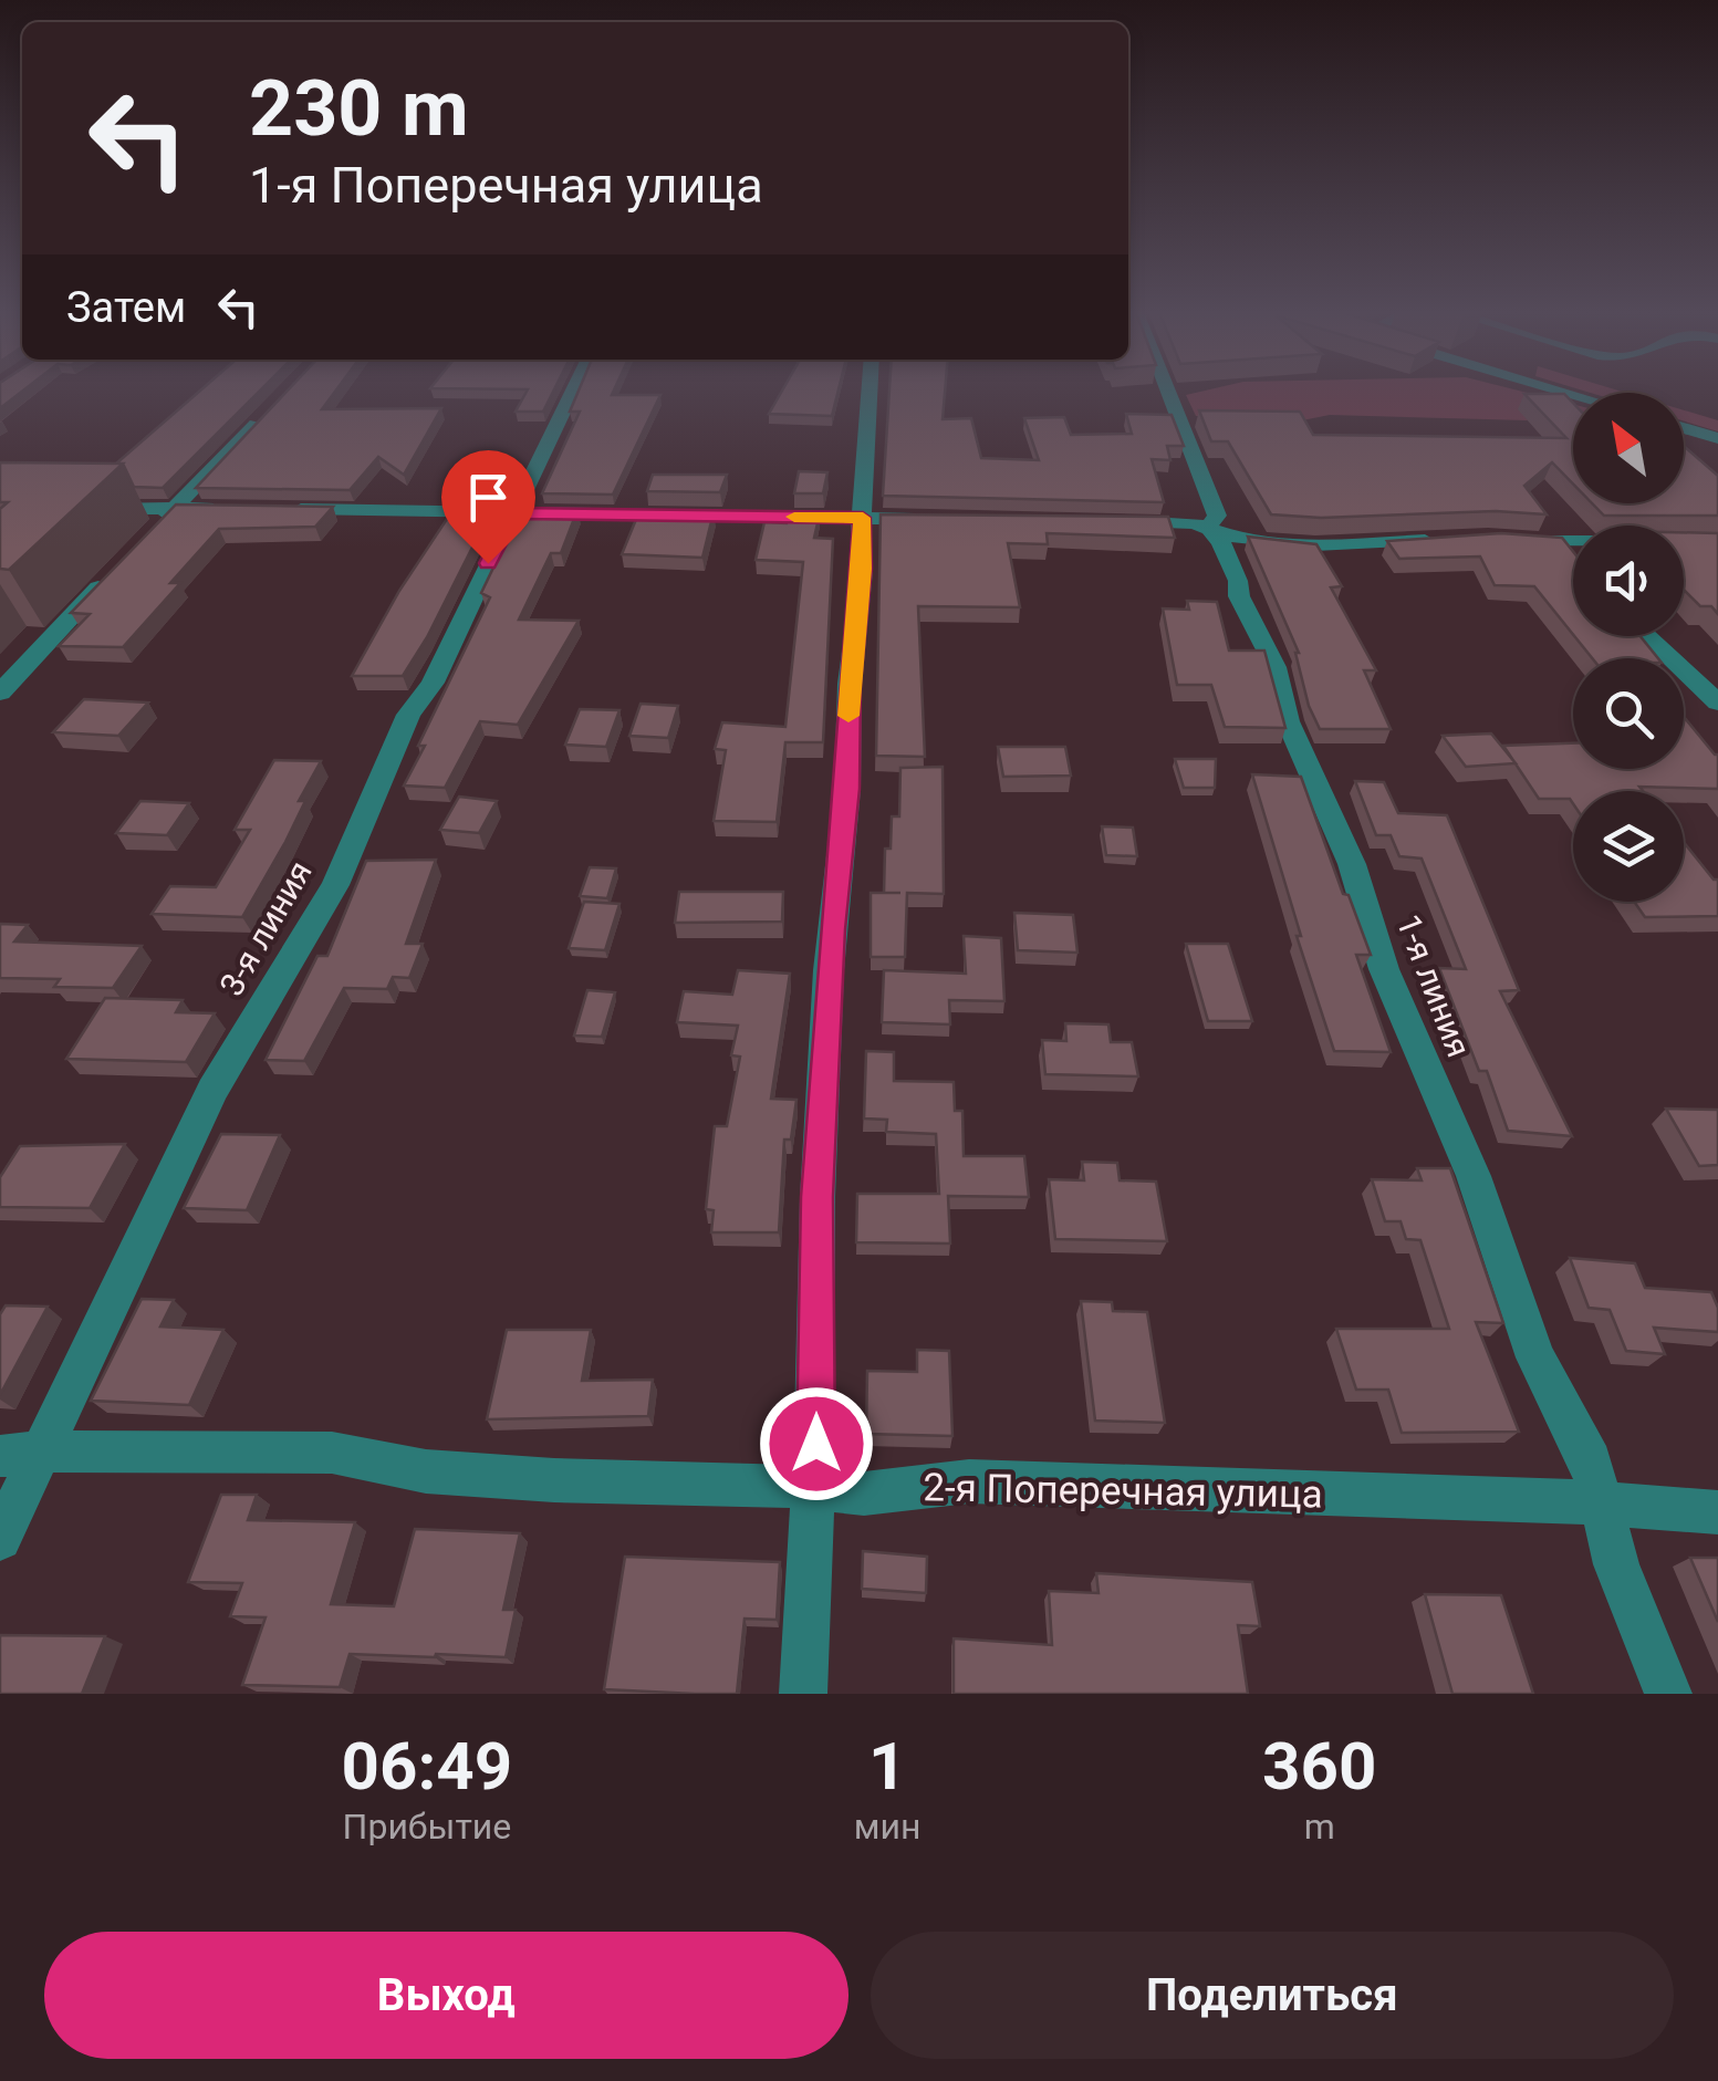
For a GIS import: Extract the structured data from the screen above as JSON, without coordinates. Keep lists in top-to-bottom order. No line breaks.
{"streets":{"street":["3-я линия","1-я линия","2-я Поперечная улица"]},"crossings":[["3-я линия","2-я Поперечная улица"],["1-я линия","2-я Поперечная улица"]],"north":"top left","page":{"turn":["230 m","1-я Поперечная улица"],"then":"Затем","eta":["06:49","Прибытие","1","мин","360","m"],"buttons":["Выход","Поделиться"]}}
